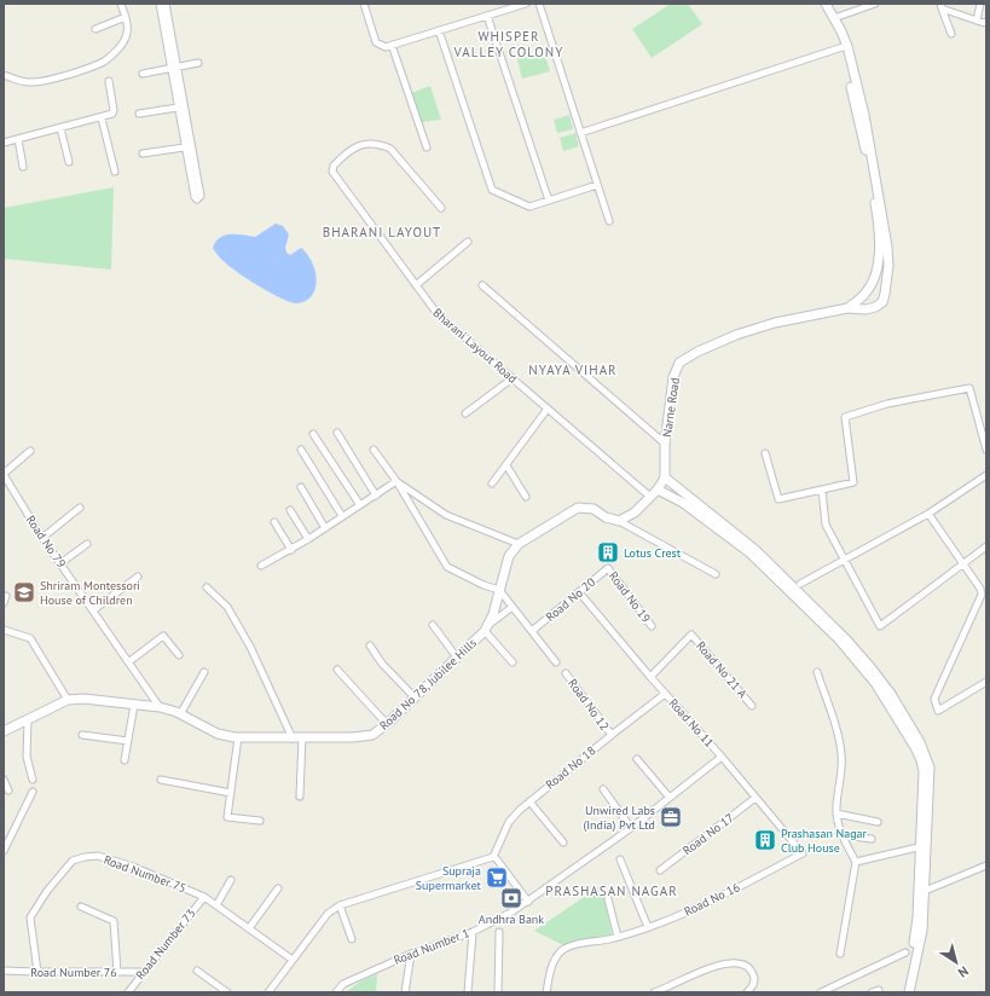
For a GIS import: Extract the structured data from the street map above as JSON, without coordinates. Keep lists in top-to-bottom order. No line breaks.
{"streets":{"main road":["Narne Road","Road No 78, Jubilee Hills"],"street":["Bharani Layout Road","Road No 79","Road No 19","Road No 20","Road No 21 A","Road No 12","Road No 11","Road No 18","Road No 17","Road Number 75","Road No 16","Road Number 73","Road Number 1","Road Number 76"]},"crossings":[["Road No 79","Road No 78, Jubilee Hills"],["Road No 19","Road No 20"],["Road No 20","Road No 11"],["Road No 21 A","Road No 11"],["Road No 12","Road No 18"],["Road No 11","Road No 18"],["Road No 11","Road No 17"],["Road No 11","Road No 16"],["Road No 11","Road Number 1"],["Road Number 75","Road Number 73"],["Road Number 75","Road Number 76"],["Road Number 73","Road Number 76"]],"districts":["WHISPER VALLEY COLONY","BHARANI LAYOUT","NYAYA VIHAR","PRASHASAN NAGAR"],"places":{"building":["Lotus Crest","Prashasan Nagar Club House"],"school or university":["Shriram Montessori House of Children"],"office":["Unwired Labs (India) Pvt Ltd"],"supermarket":["Supraja Supermarket"],"bank":["Andhra Bank"]},"north":"bottom right"}
